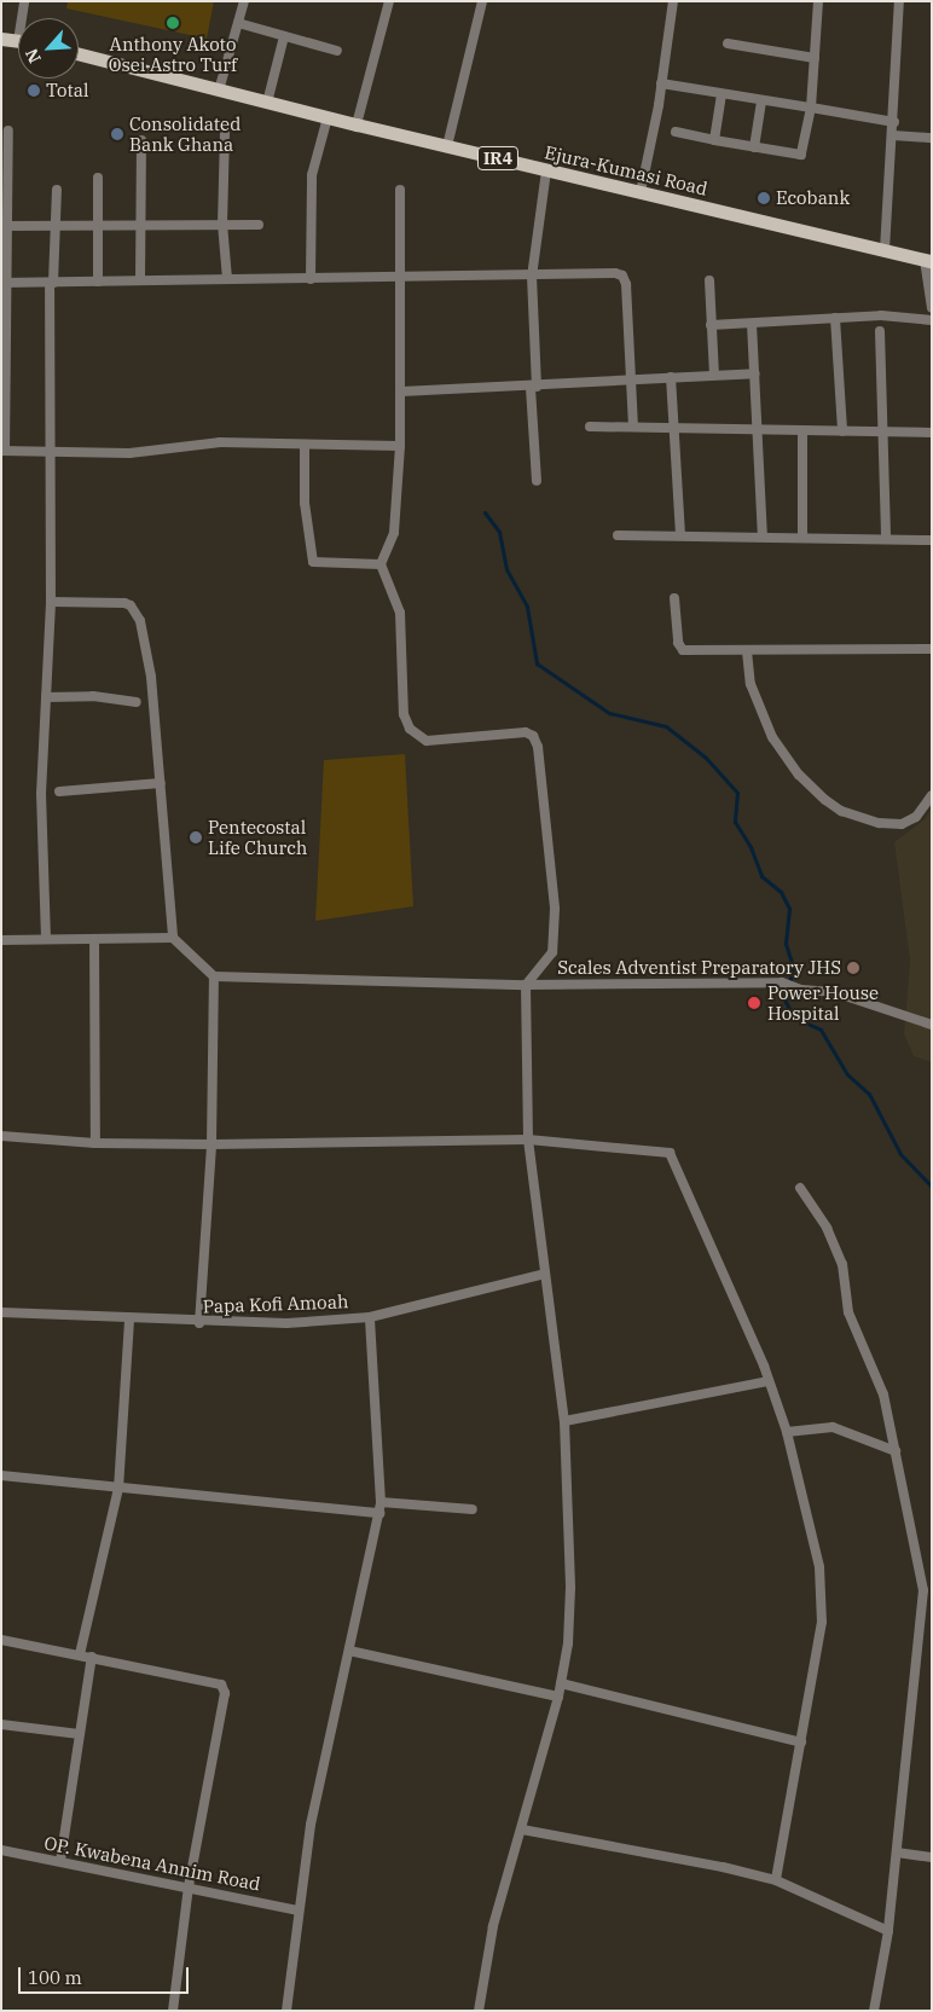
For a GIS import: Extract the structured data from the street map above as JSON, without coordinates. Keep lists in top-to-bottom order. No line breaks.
{"streets":{"main road":["IR4","Ejura-Kumasi Road"],"street":["Papa Kofi Amoah","OP. Kwabena Annim Road"]},"places":["Anthony Akoto Osei Astro Turf","Total","Consolidated Bank Ghana","Ecobank","Pentecostal Life Church","Scales Adventist Preparatory JHS","Power House Hospital"],"scale_bar":"100 m","north":"bottom left"}
